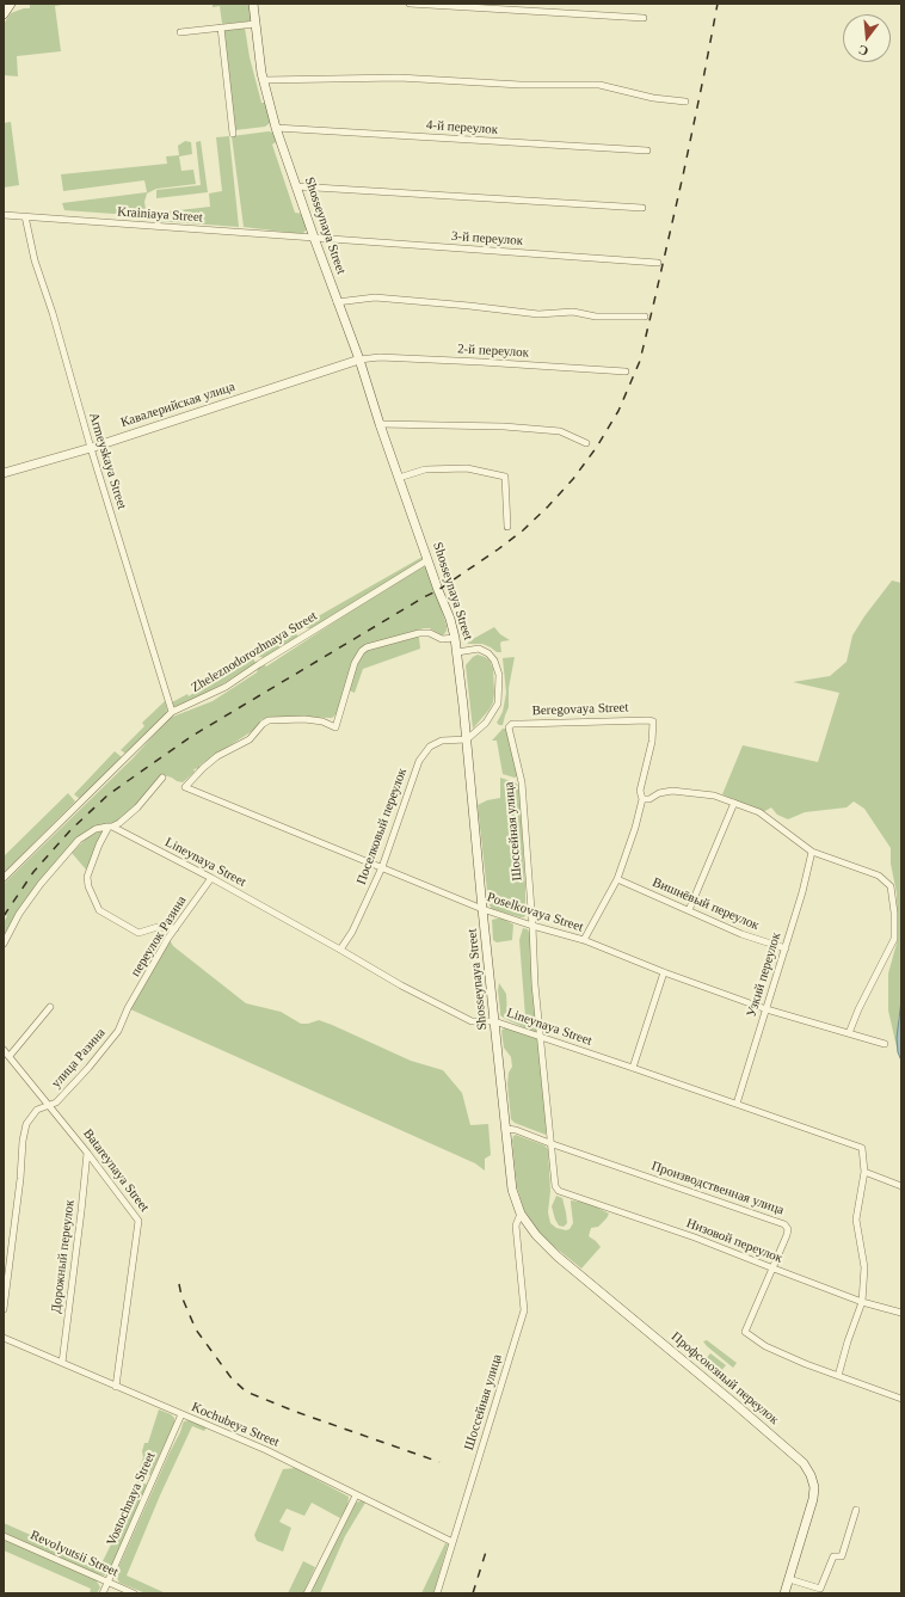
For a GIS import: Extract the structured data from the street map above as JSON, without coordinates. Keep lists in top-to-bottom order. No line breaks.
{"streets":{"main road":["Shosseynaya Street","Кавалерийская улица","Профсоюзный переулок"],"street":["4-й переулок","Krainiaya Street","3-й переулок","2-й переулок","Armeyskaya Street","Zheleznodorozhnaya Street","Beregovaya Street","Поселковый переулок","Шоссейная улица","Lineynaya Street","Вишнёвый переулок","Poselkovaya Street","переулок Разина","Узкий переулок","улица Разина","Batareynaya Street","Производственная улица","Низовой переулок","Дорожный переулок","Kochubeya Street","Vostochnaya Street","Revolyutsii Street"]},"crossings":[["4-й переулок","Shosseynaya Street"],["Krainiaya Street","Shosseynaya Street"],["Krainiaya Street","3-й переулок"],["Krainiaya Street","Armeyskaya Street"],["Shosseynaya Street","3-й переулок"],["Shosseynaya Street","2-й переулок"],["Shosseynaya Street","Кавалерийская улица"],["Shosseynaya Street","Zheleznodorozhnaya Street"],["Shosseynaya Street","Поселковый переулок"],["Shosseynaya Street","Шоссейная улица"],["Shosseynaya Street","Lineynaya Street"],["Shosseynaya Street","Poselkovaya Street"],["Shosseynaya Street","Производственная улица"],["Shosseynaya Street","Профсоюзный переулок"],["2-й переулок","Кавалерийская улица"],["Кавалерийская улица","Armeyskaya Street"],["Armeyskaya Street","Zheleznodorozhnaya Street"],["Beregovaya Street","Шоссейная улица"],["Поселковый переулок","Lineynaya Street"],["Поселковый переулок","Poselkovaya Street"],["Шоссейная улица","Lineynaya Street"],["Шоссейная улица","Poselkovaya Street"],["Шоссейная улица","Производственная улица"],["Шоссейная улица","Низовой переулок"],["Шоссейная улица","Kochubeya Street"],["Lineynaya Street","переулок Разина"],["Lineynaya Street","Узкий переулок"],["Вишнёвый переулок","Узкий переулок"],["Poselkovaya Street","Узкий переулок"],["переулок Разина","улица Разина"],["улица Разина","Batareynaya Street"],["Batareynaya Street","Дорожный переулок"],["Batareynaya Street","Kochubeya Street"],["Производственная улица","Низовой переулок"],["Дорожный переулок","Kochubeya Street"],["Kochubeya Street","Vostochnaya Street"],["Vostochnaya Street","Revolyutsii Street"]],"north":"bottom"}
